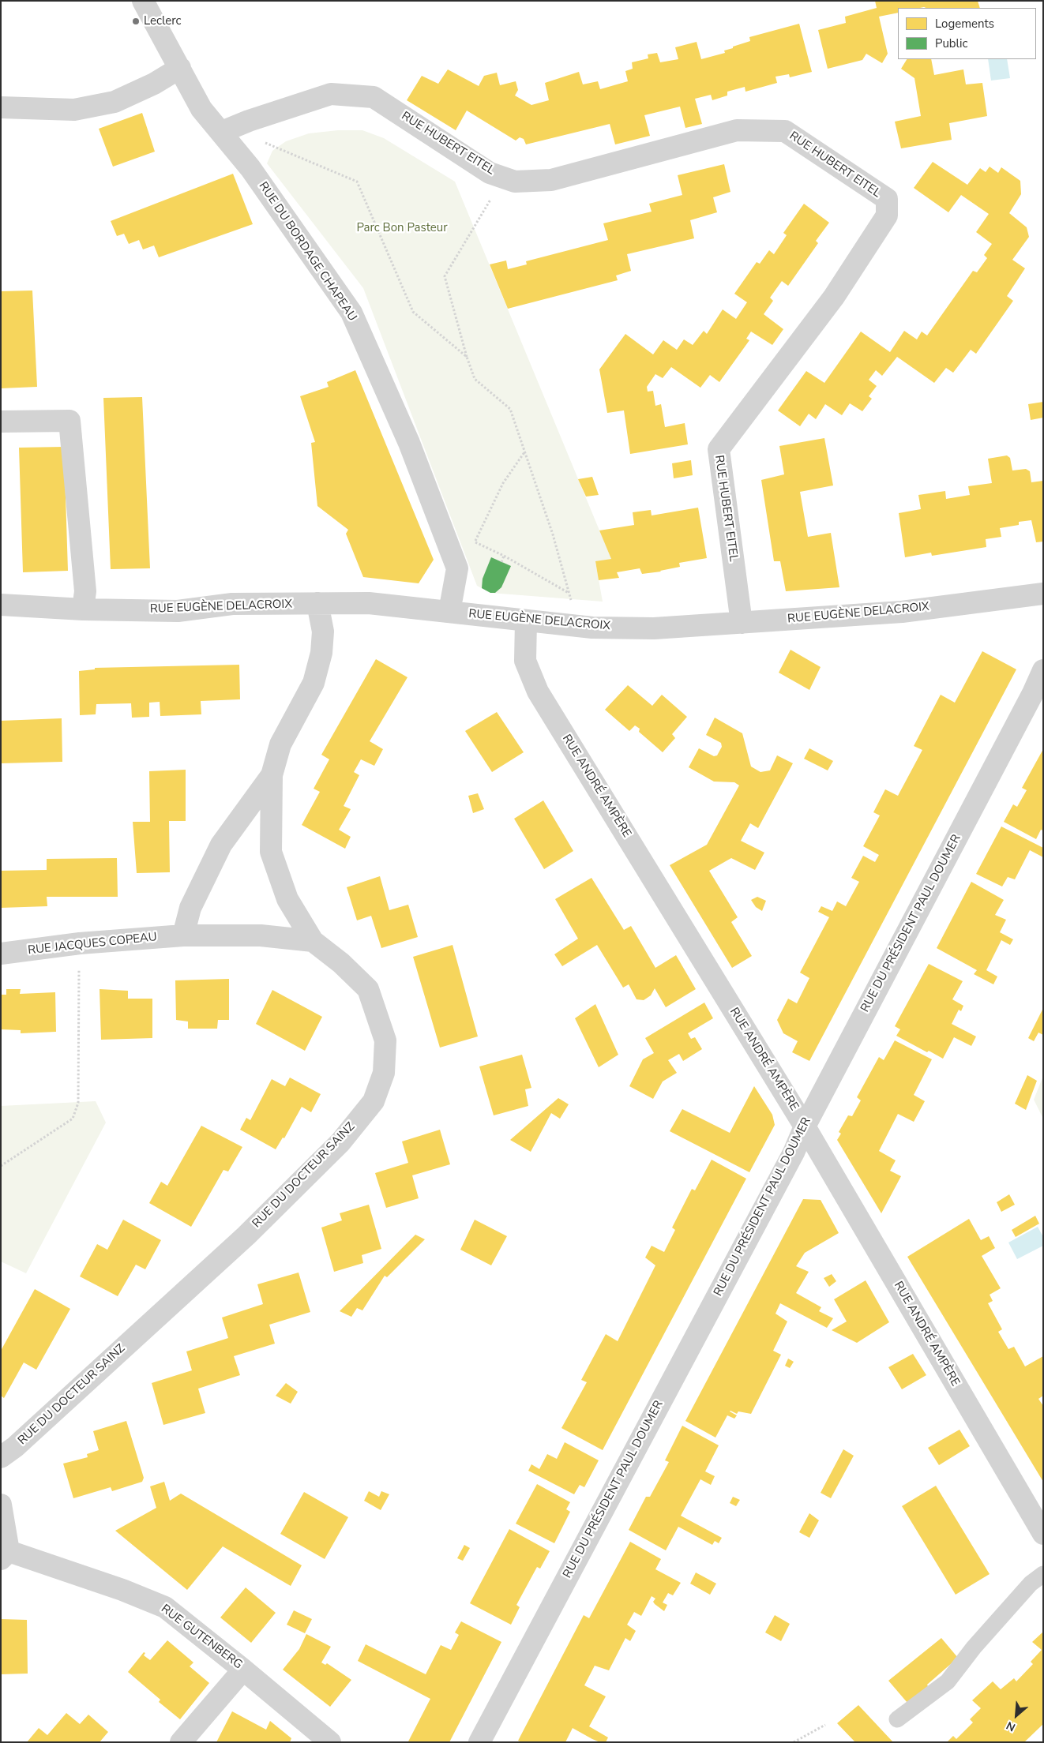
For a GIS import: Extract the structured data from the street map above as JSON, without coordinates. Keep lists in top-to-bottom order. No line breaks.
{"streets":{"street":["RUE HUBERT EITEL","RUE DU BORDAGE CHAPEAU","RUE EUGÈNE DELACROIX","RUE ANDRÉ AMPÈRE","RUE DU PRÉSIDENT PAUL DOUMER","RUE JACQUES COPEAU","RUE DU DOCTEUR SAINZ","RUE GUTENBERG"]},"crossings":[["RUE HUBERT EITEL","RUE DU BORDAGE CHAPEAU"],["RUE HUBERT EITEL","RUE EUGÈNE DELACROIX"],["RUE EUGÈNE DELACROIX","RUE ANDRÉ AMPÈRE"],["RUE EUGÈNE DELACROIX","RUE DU DOCTEUR SAINZ"],["RUE ANDRÉ AMPÈRE","RUE DU PRÉSIDENT PAUL DOUMER"],["RUE JACQUES COPEAU","RUE DU DOCTEUR SAINZ"]],"parks":["Parc Bon Pasteur"],"places":["Leclerc"],"legend":["Logements","Public"],"north":"bottom left"}
